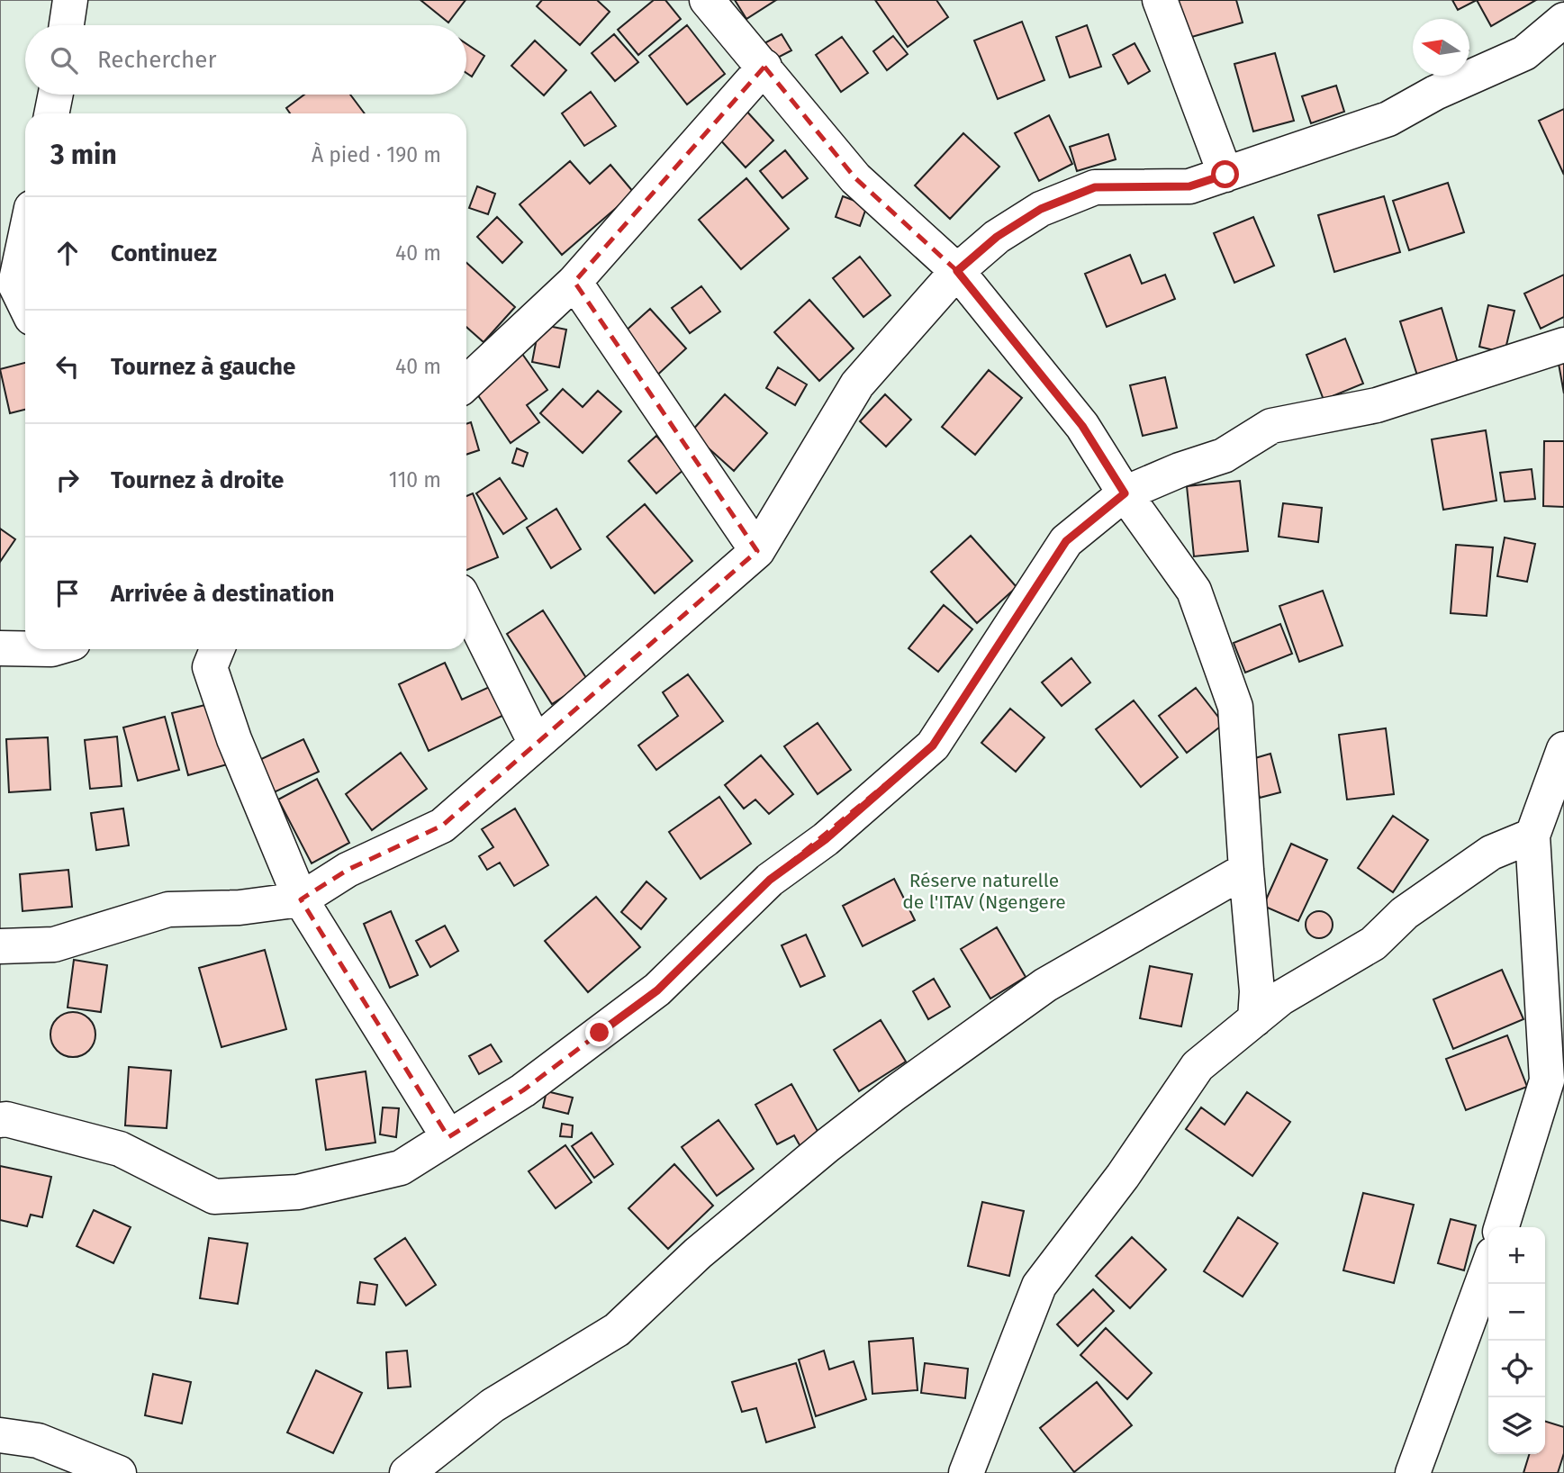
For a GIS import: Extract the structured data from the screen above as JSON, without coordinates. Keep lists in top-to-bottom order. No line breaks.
{"parks":["Réserve naturelle de l'ITAV (Ngengere"],"north":"left","page":{"search":"Rechercher","heading":["3 min","À pied · 190 m"],"list":[["Continuez","40 m"],["Tournez à gauche","40 m"],["Tournez à droite","110 m"],"Arrivée à destination"],"map_buttons":["+","−"]}}
